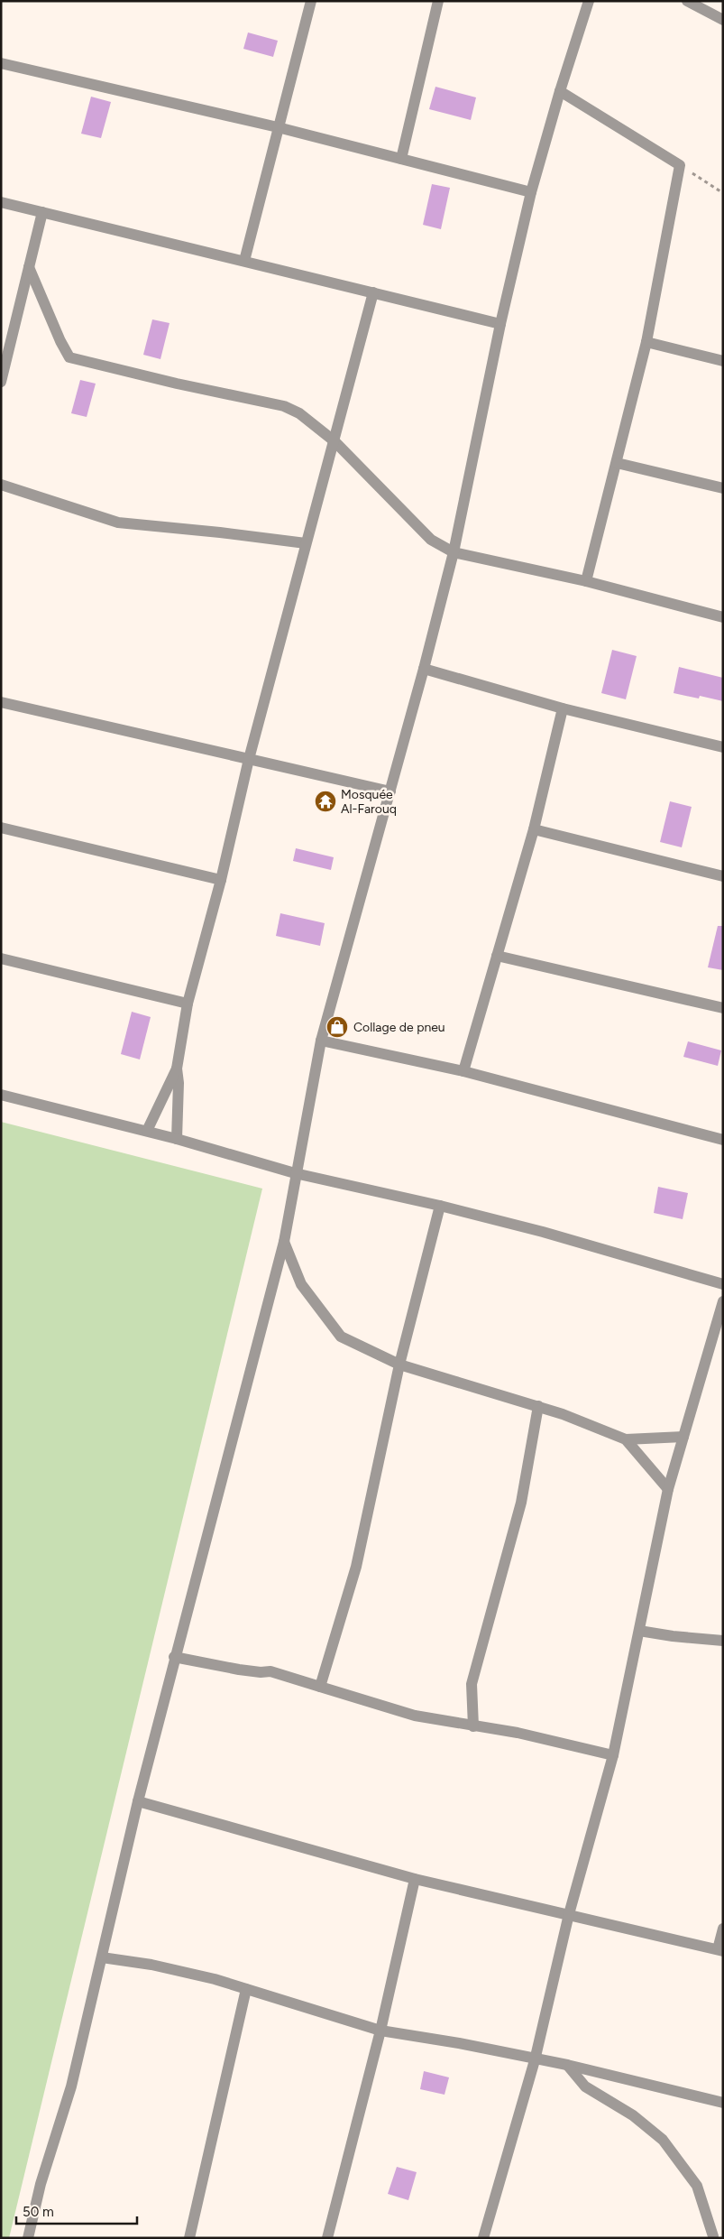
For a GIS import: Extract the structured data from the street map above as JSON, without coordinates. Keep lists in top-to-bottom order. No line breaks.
{"places":{"temple":["Mosquée Al-Farouq"],"shop":["Collage de pneu"]},"scale_bar":"50 m"}
